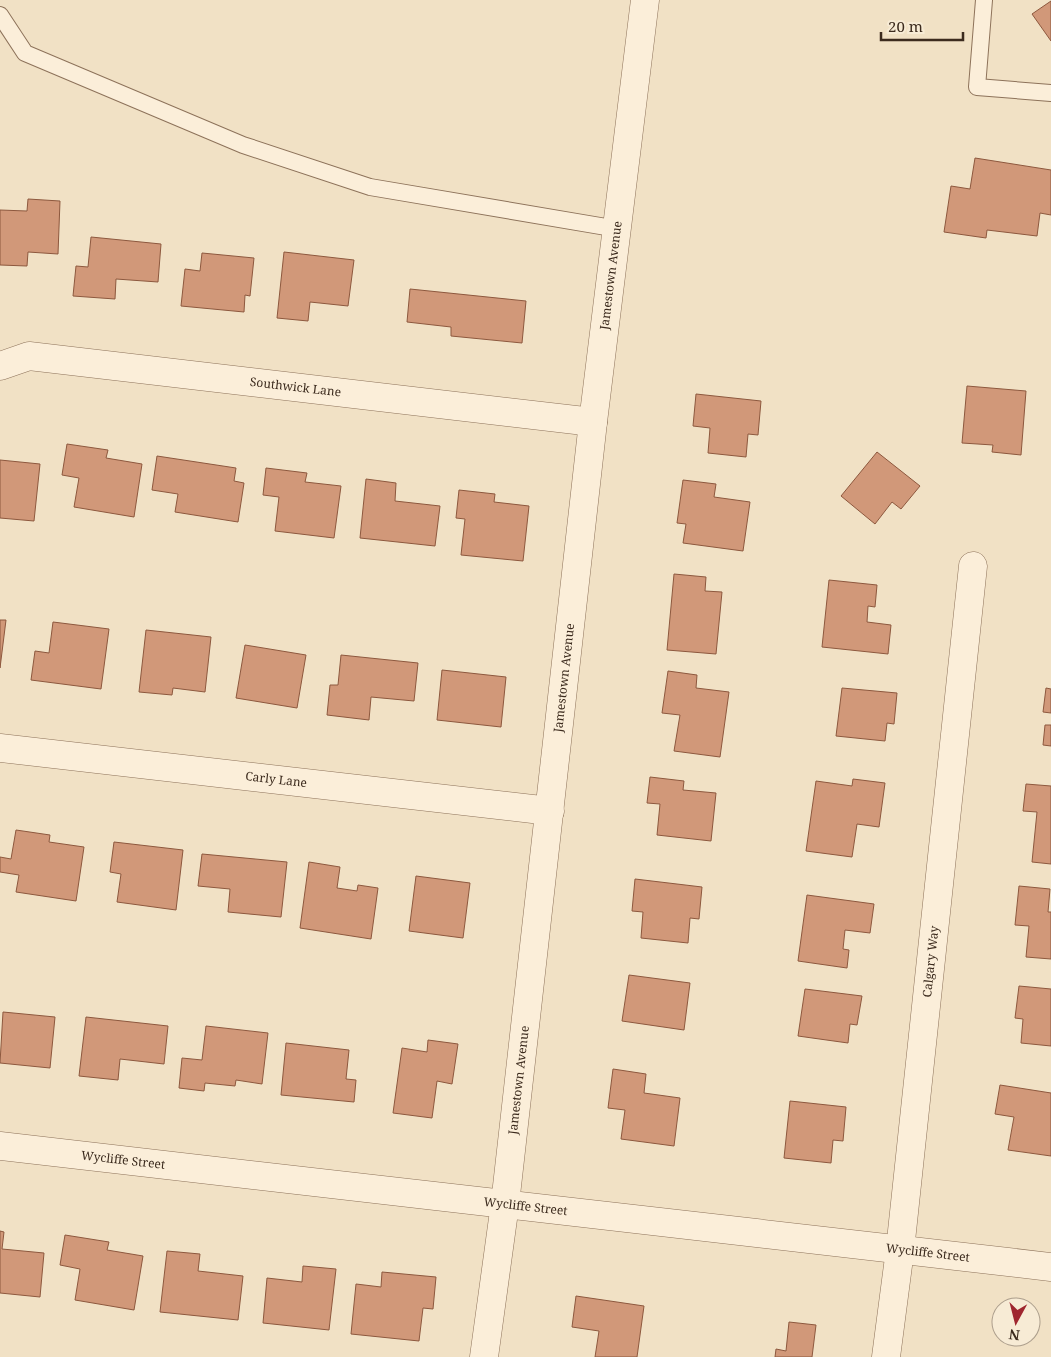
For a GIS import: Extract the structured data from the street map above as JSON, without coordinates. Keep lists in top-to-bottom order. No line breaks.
{"streets":{"street":["Jamestown Avenue","Southwick Lane","Carly Lane","Calgary Way","Wycliffe Street"]},"crossings":[["Jamestown Avenue","Southwick Lane"],["Jamestown Avenue","Carly Lane"],["Jamestown Avenue","Wycliffe Street"],["Calgary Way","Wycliffe Street"]],"scale_bar":"20 m","north":"bottom"}
